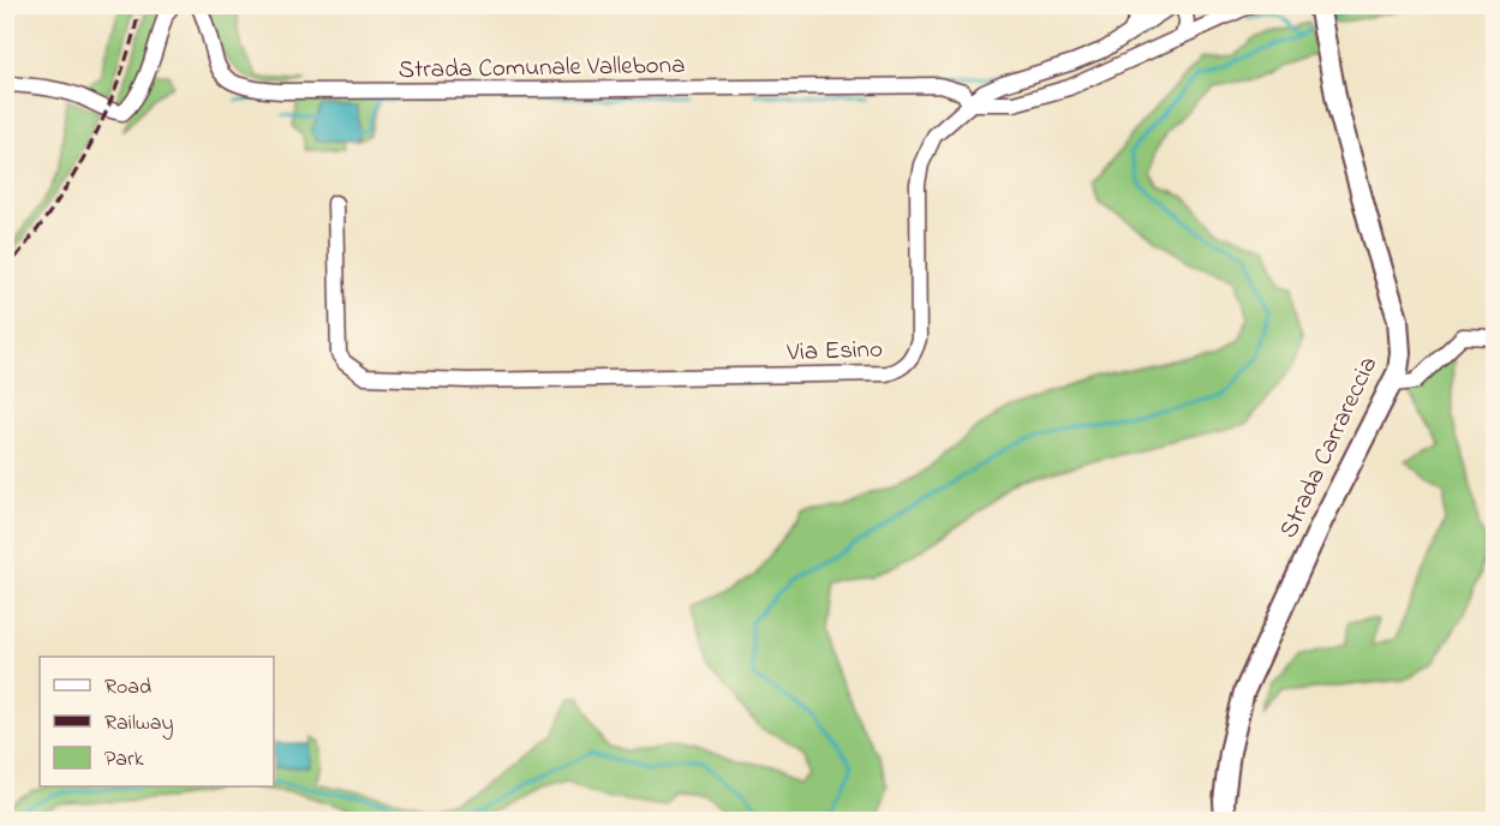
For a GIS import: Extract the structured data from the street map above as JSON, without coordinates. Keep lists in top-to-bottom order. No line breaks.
{"streets":{"main road":["Strada Carrareccia"],"street":["Strada Comunale Vallebona","Via Esino"]},"crossings":[["Strada Comunale Vallebona","Via Esino"]],"legend":["Road","Railway","Park"]}
